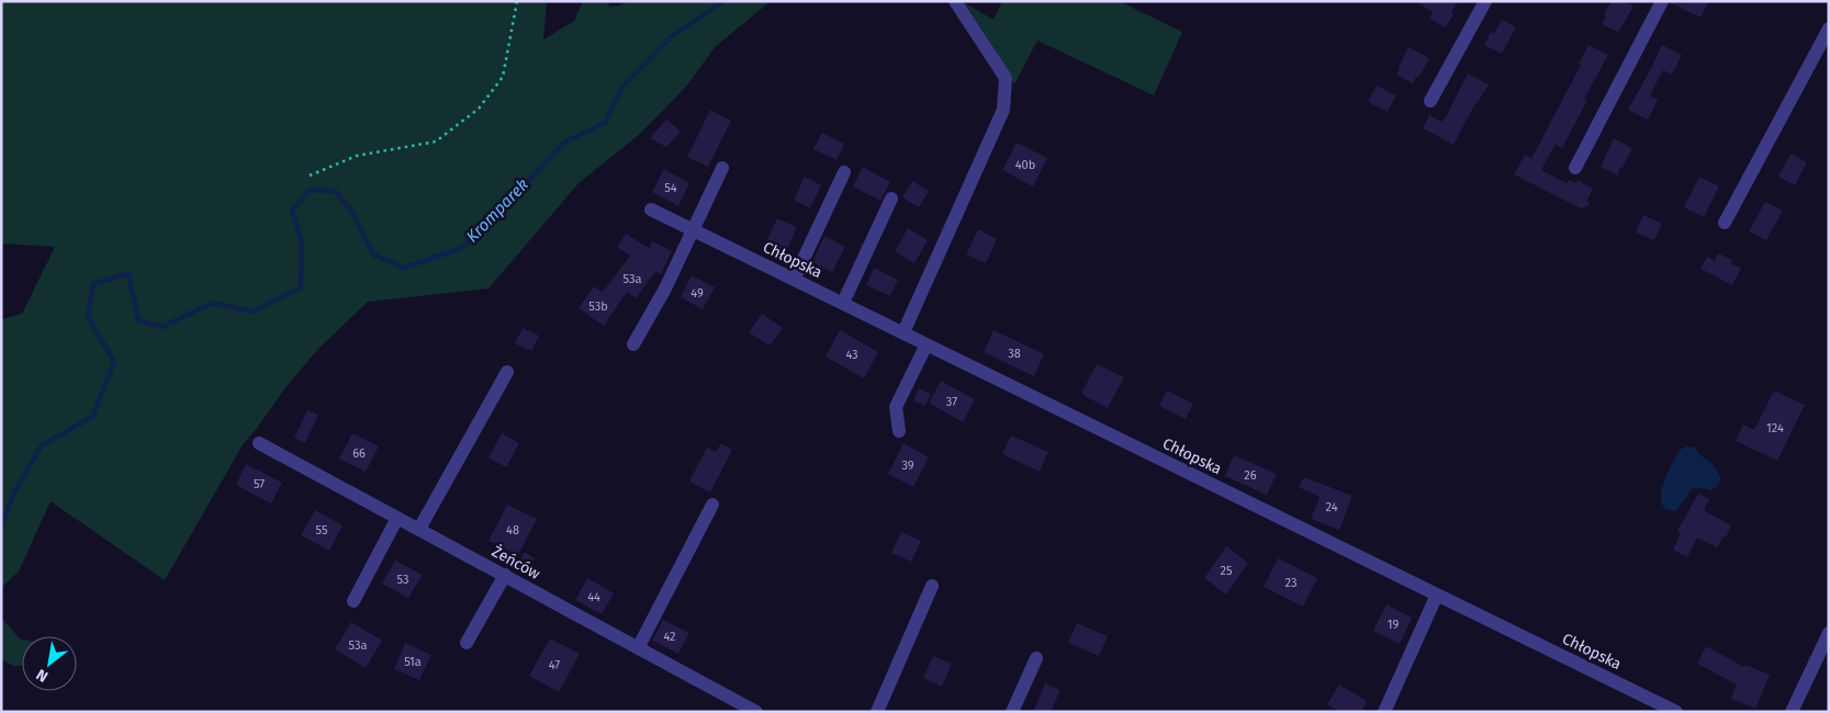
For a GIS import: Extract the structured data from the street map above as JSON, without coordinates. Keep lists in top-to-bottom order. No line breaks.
{"streets":{"street":["Chłopska","Żeńców"]},"water":["Kromparek"],"house_numbers":["40b","54","53a","49","53b","38","43","37","124","66","39","26","57","24","55","48","25","53","23","44","19","42","53a","51a","47"],"north":"bottom left"}
